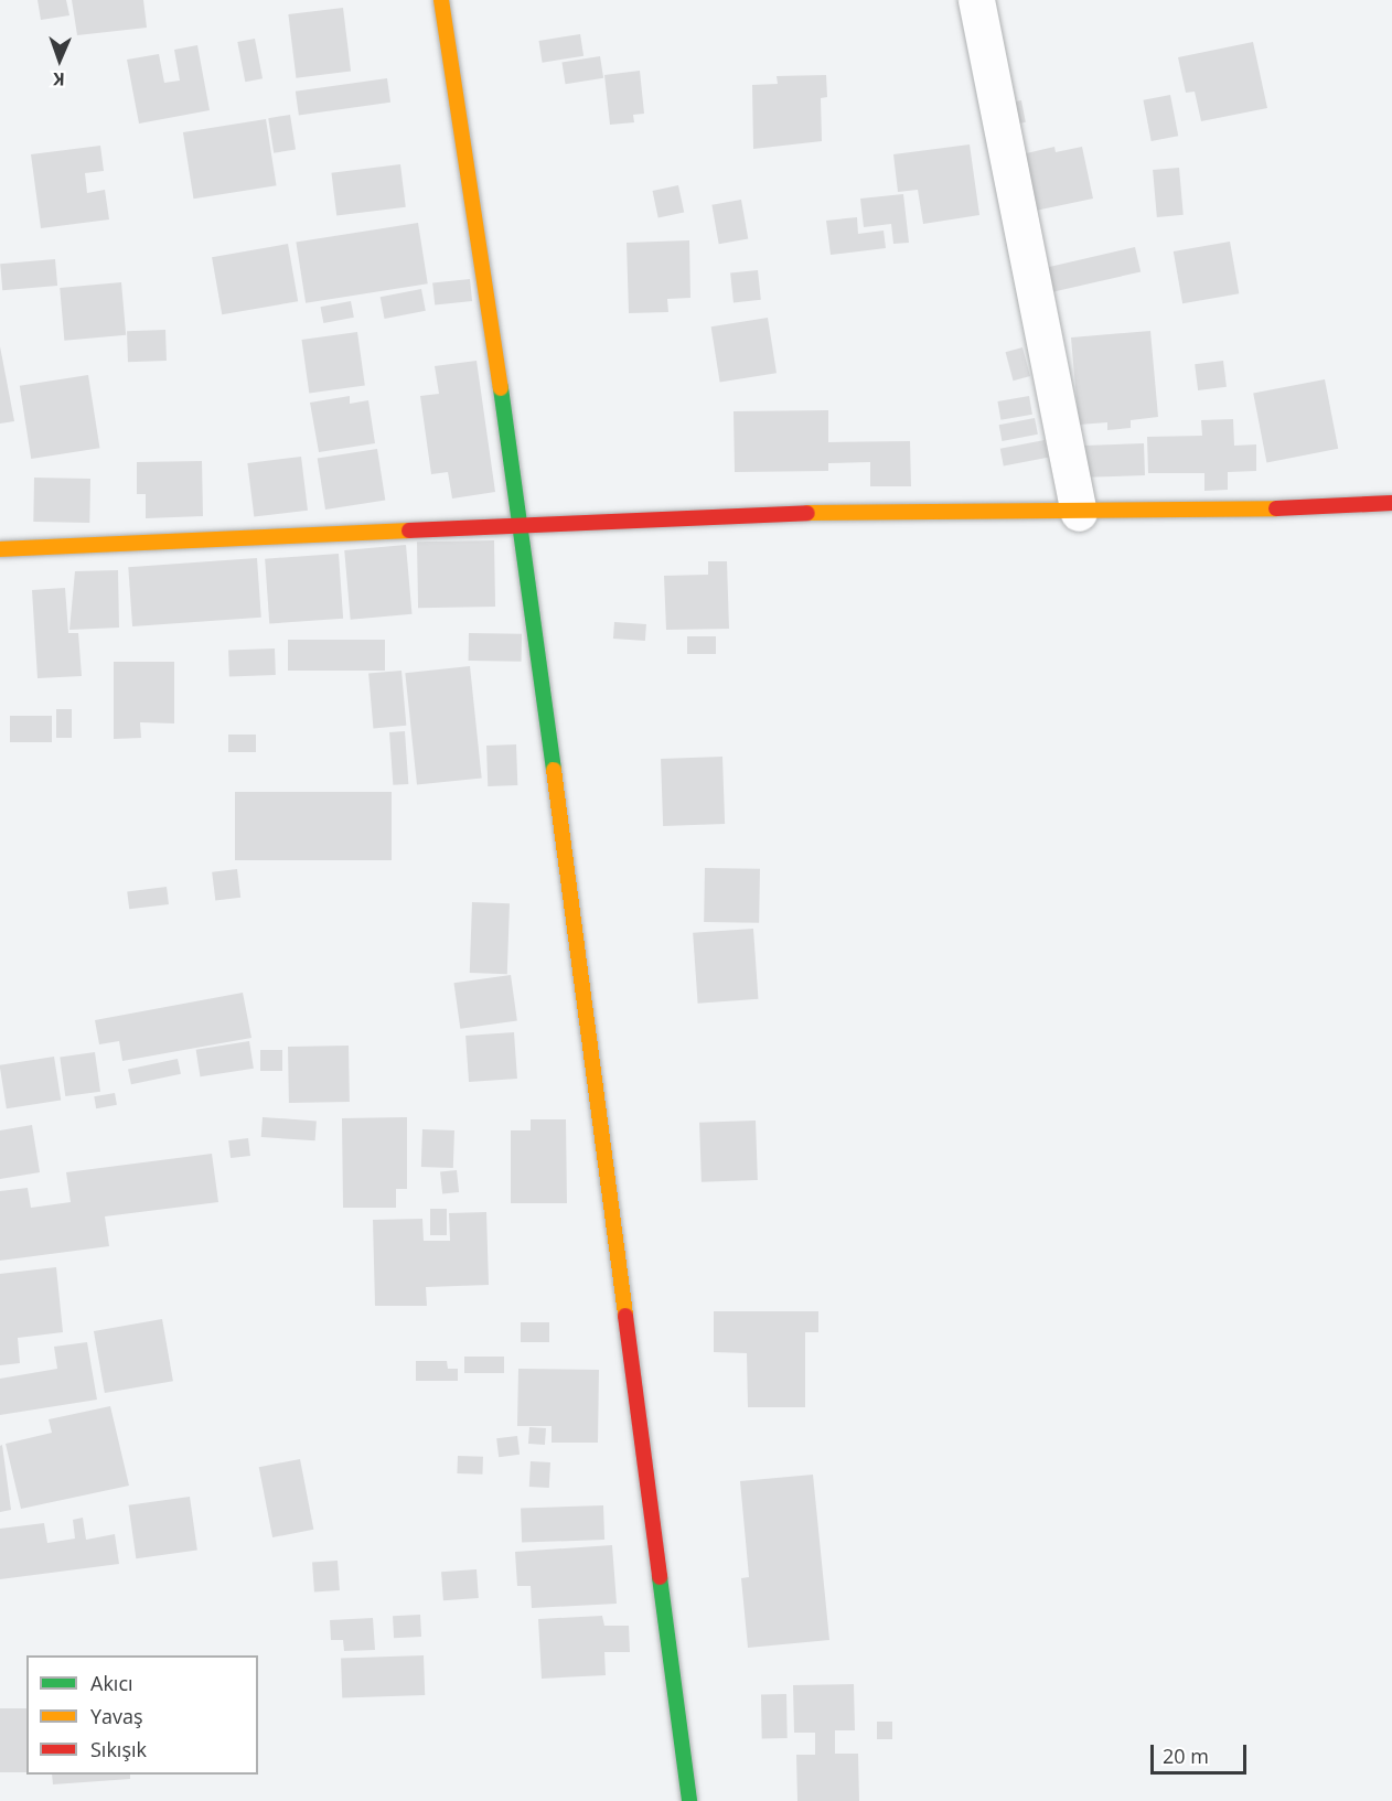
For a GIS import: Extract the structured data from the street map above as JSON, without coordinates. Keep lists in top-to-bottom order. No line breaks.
{"legend":["Akıcı","Yavaş","Sıkışık"],"scale_bar":"20 m","north":"bottom"}
